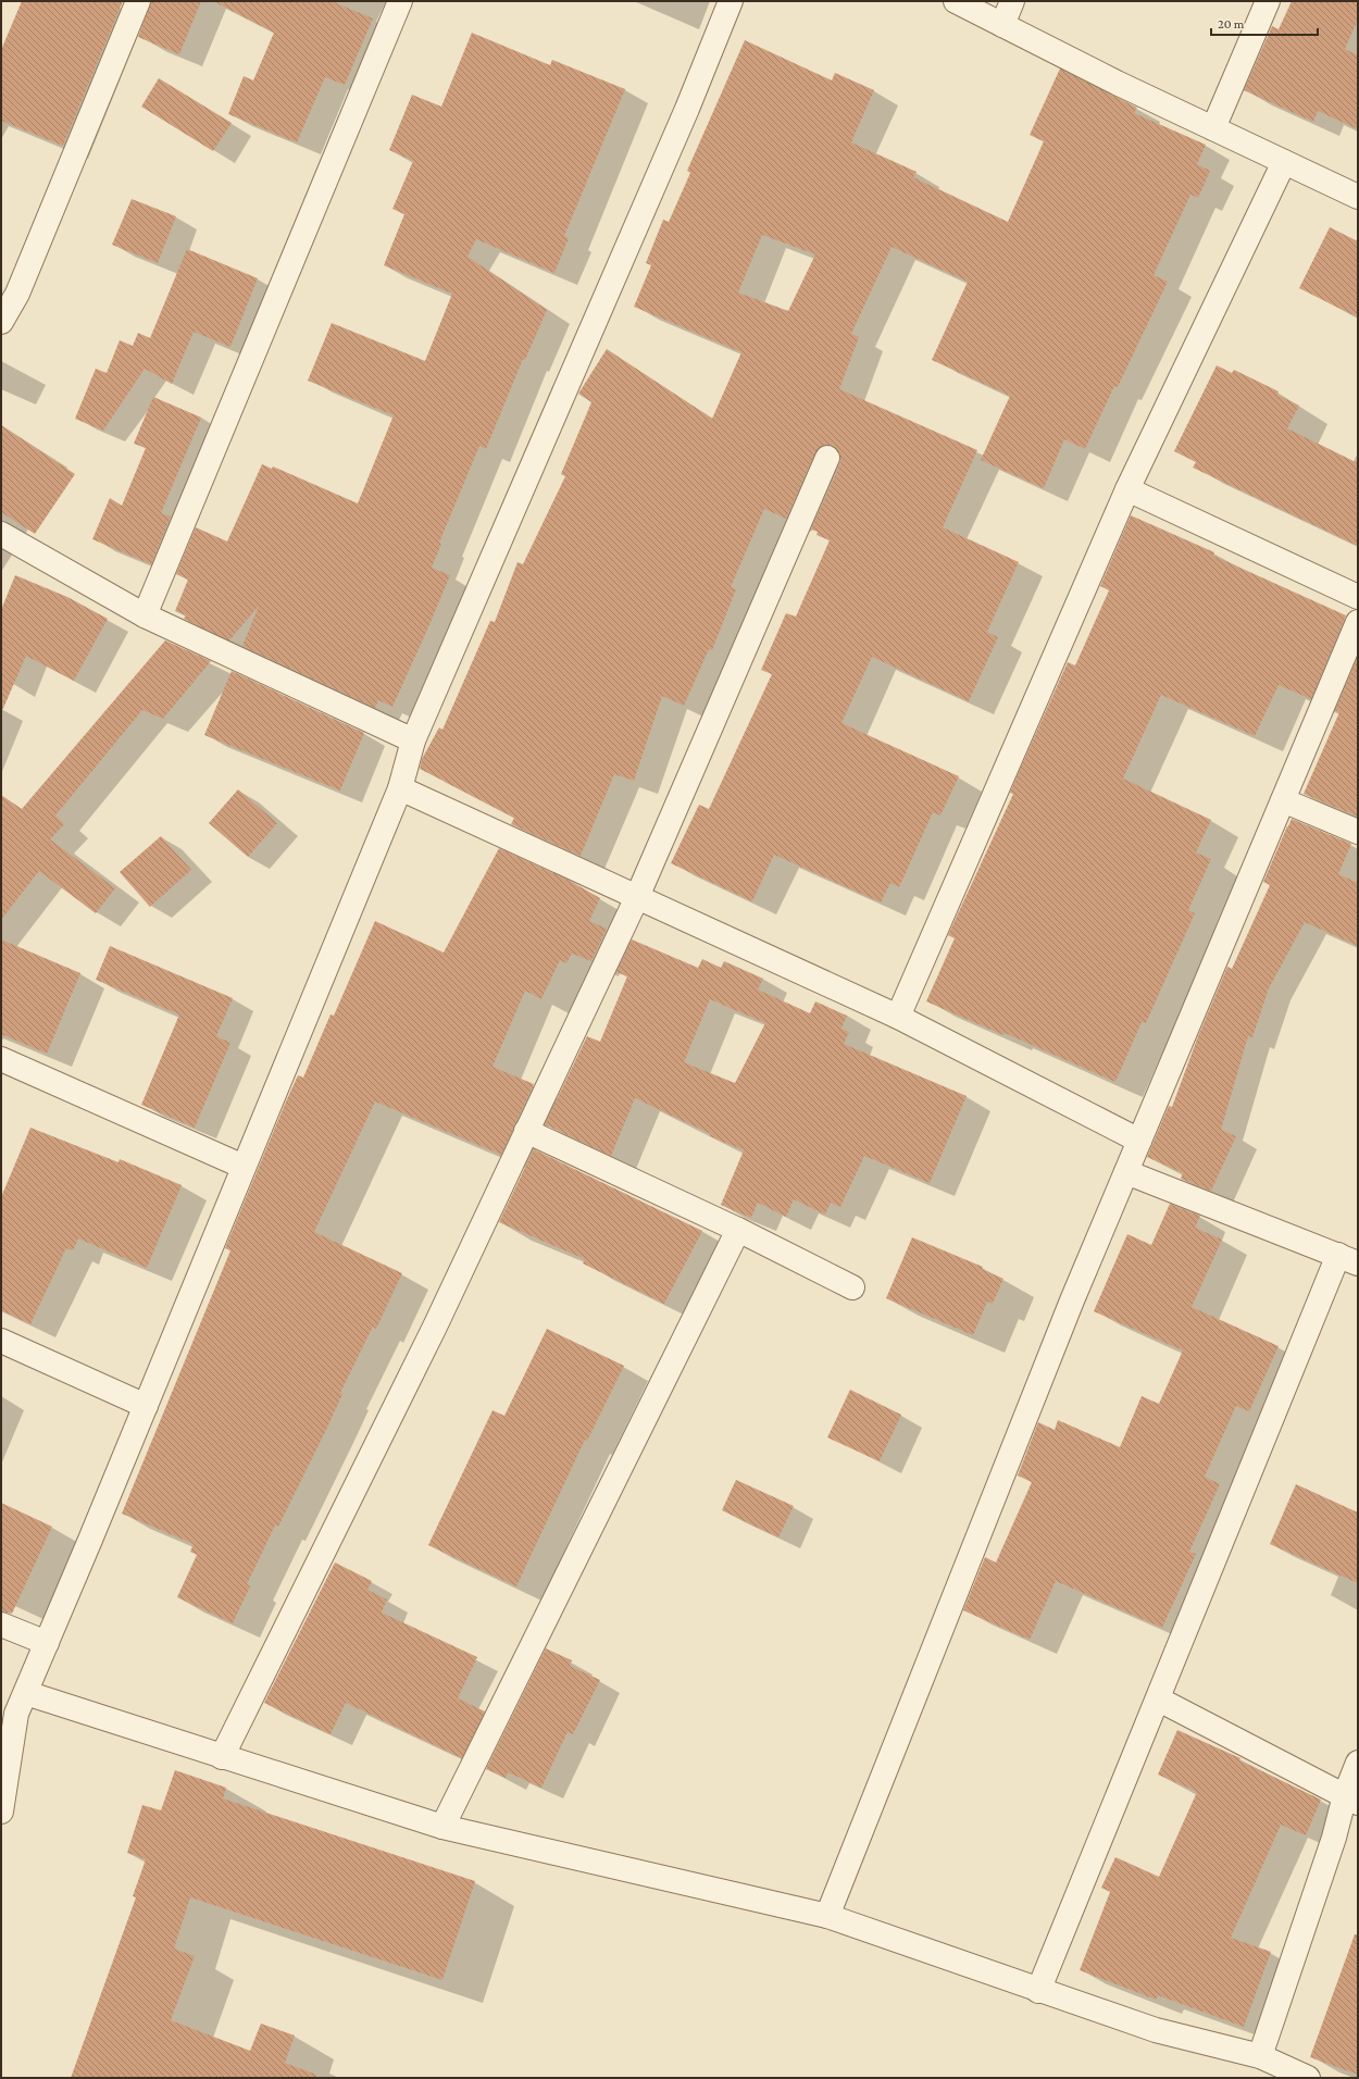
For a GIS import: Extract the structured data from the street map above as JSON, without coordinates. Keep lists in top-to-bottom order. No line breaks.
{"scale_bar":"20 m"}
